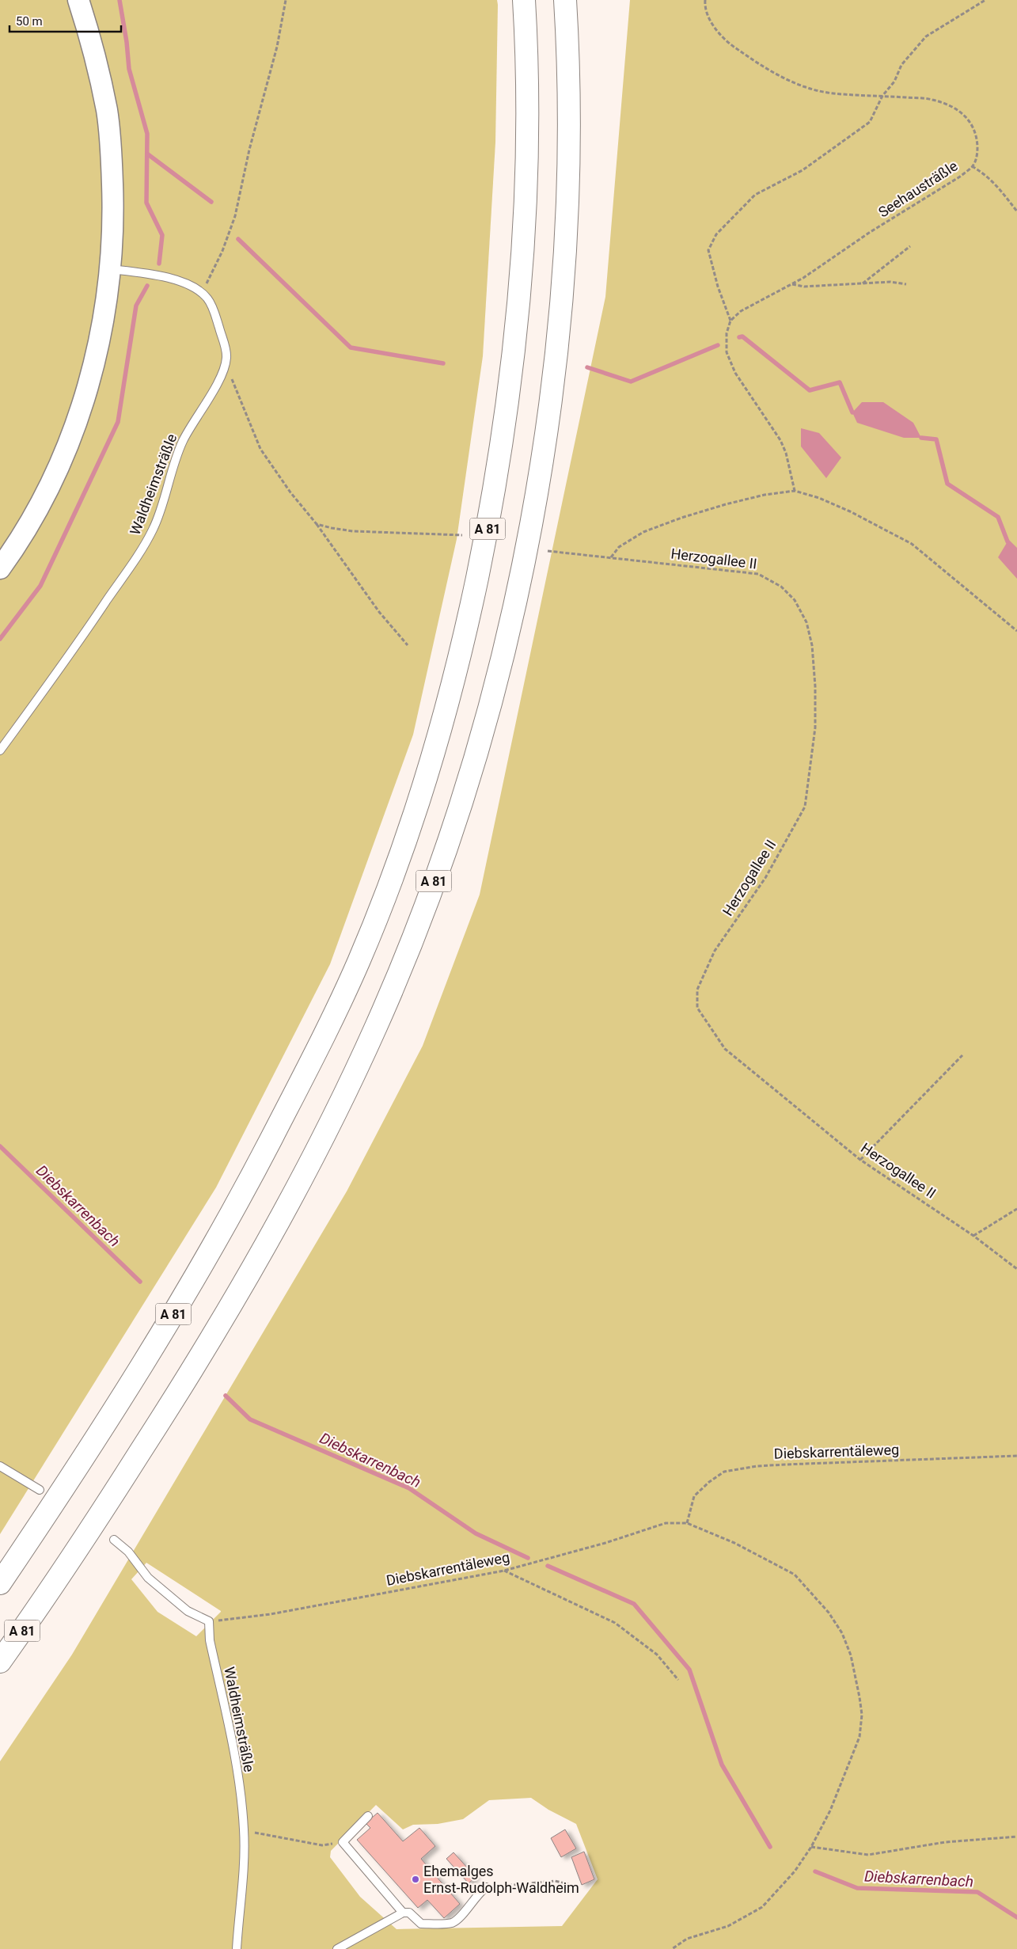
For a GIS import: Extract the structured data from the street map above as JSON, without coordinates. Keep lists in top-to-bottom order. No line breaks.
{"streets":{"highway":["A 81"],"lane":["Waldheimsträßle"],"path":["Seehausträßle","Herzogallee II","Diebskarrentäleweg"]},"crossings":[["Waldheimsträßle","Diebskarrentäleweg"]],"water":["Diebskarrenbach"],"places":["Ehemalges Ernst-Rudolph-Waldheim"],"scale_bar":"50 m"}
